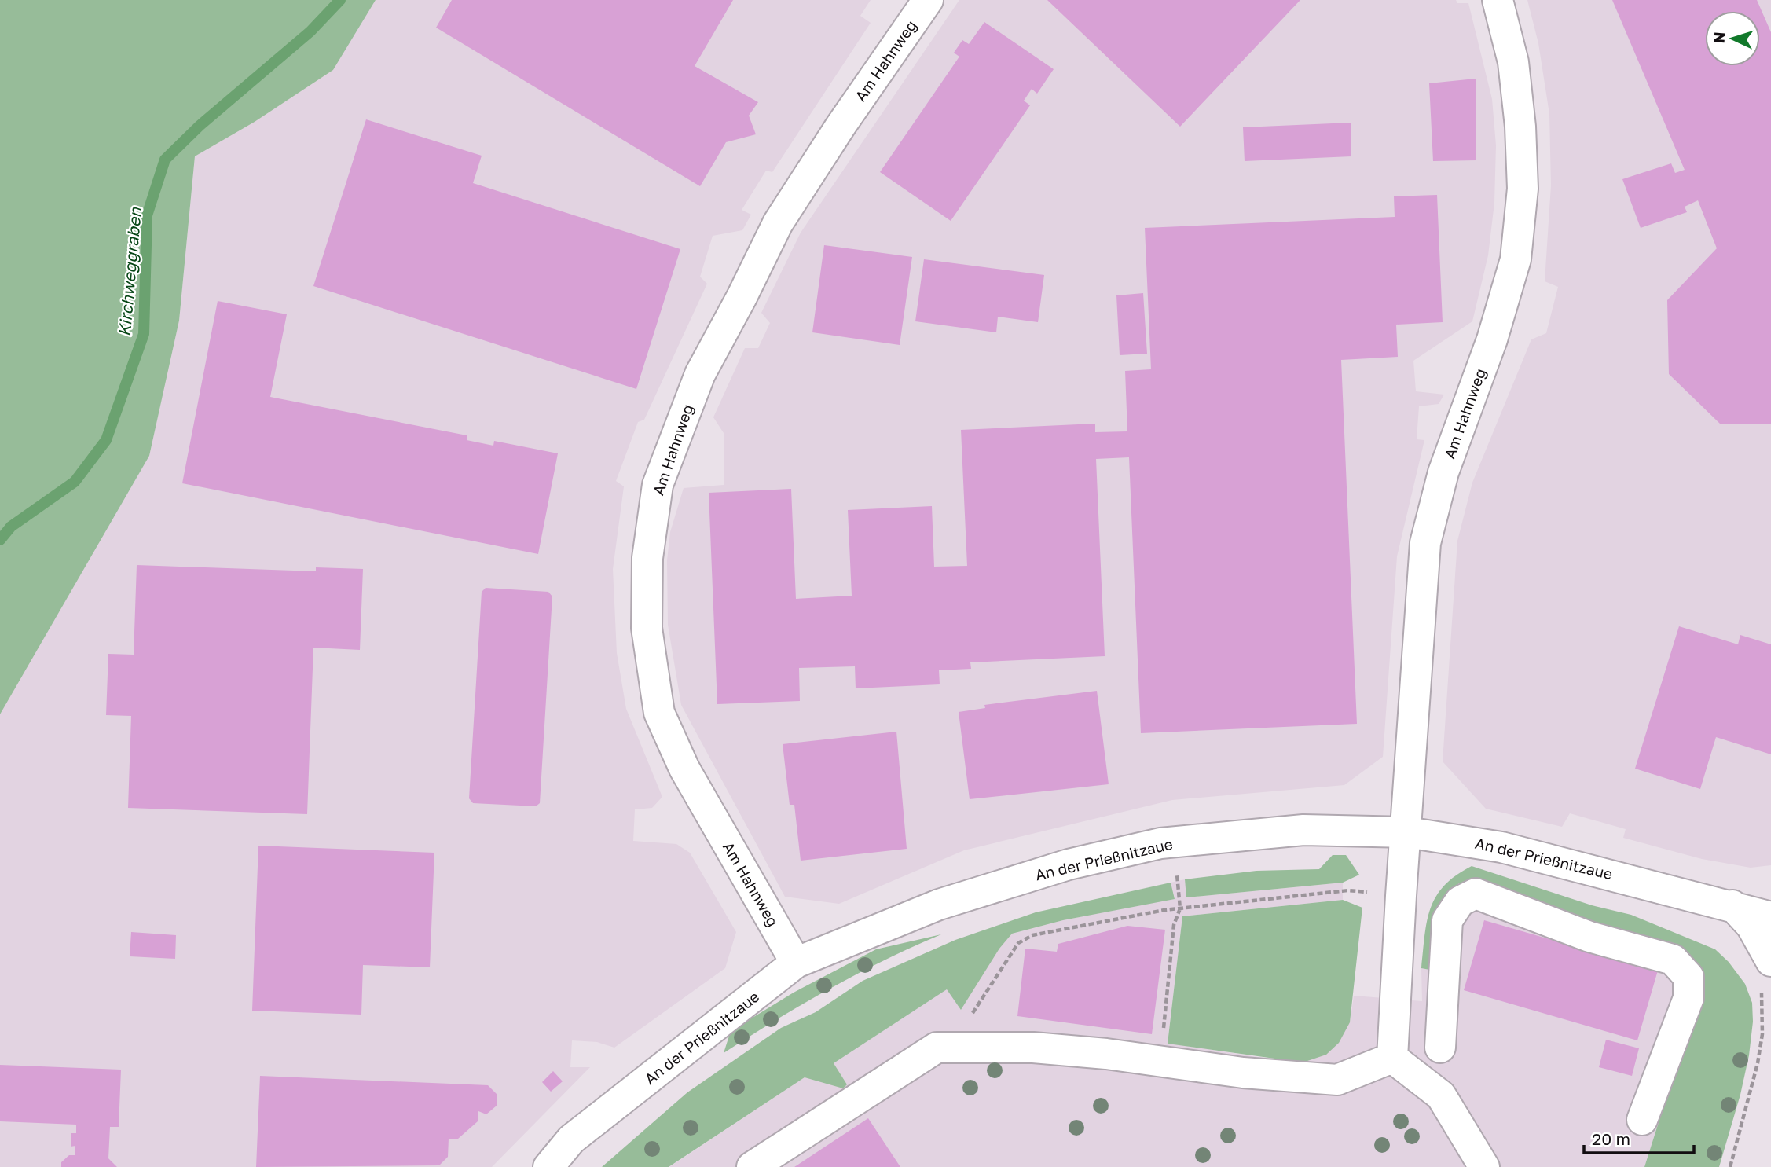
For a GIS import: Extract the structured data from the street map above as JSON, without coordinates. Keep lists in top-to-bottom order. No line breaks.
{"streets":{"street":["Am Hahnweg","An der Prießnitzaue"]},"crossings":[["Am Hahnweg","An der Prießnitzaue"]],"water":["Kirchweggraben"],"scale_bar":"20 m","north":"left"}
